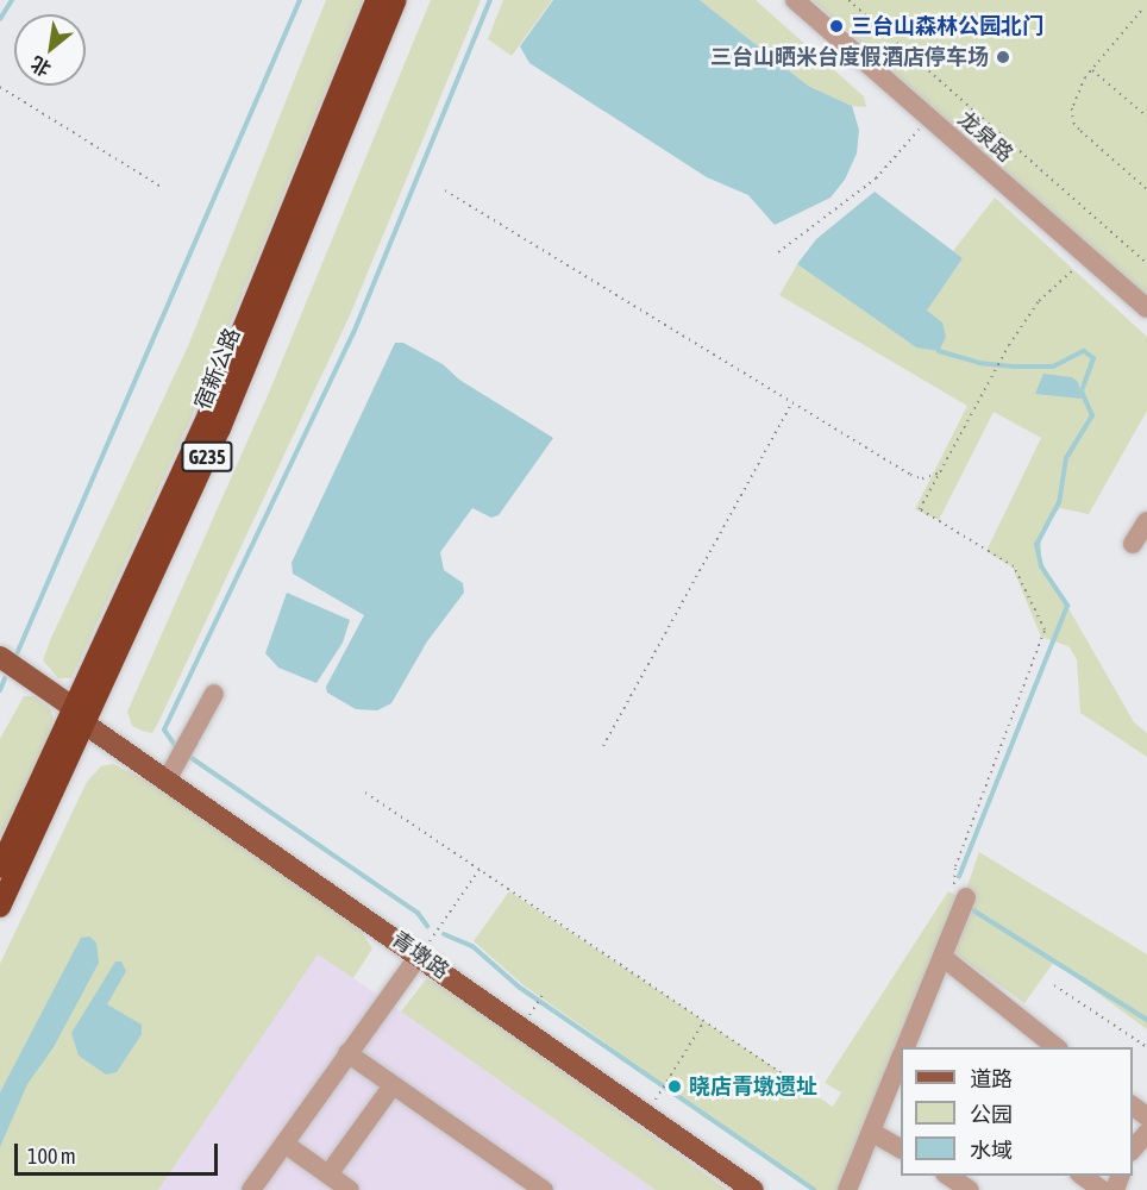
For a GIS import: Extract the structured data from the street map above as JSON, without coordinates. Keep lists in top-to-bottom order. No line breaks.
{"streets":{"highway":["宿新公路","G235"],"main road":["青墩路"],"street":["龙泉路"]},"crossings":[["宿新公路","青墩路"]],"places":["三台山森林公园北门","三台山晒米台度假酒店停车场","晓店青墩遗址"],"legend":["道路","公园","水域"],"scale_bar":"100 m","north":"bottom left"}
